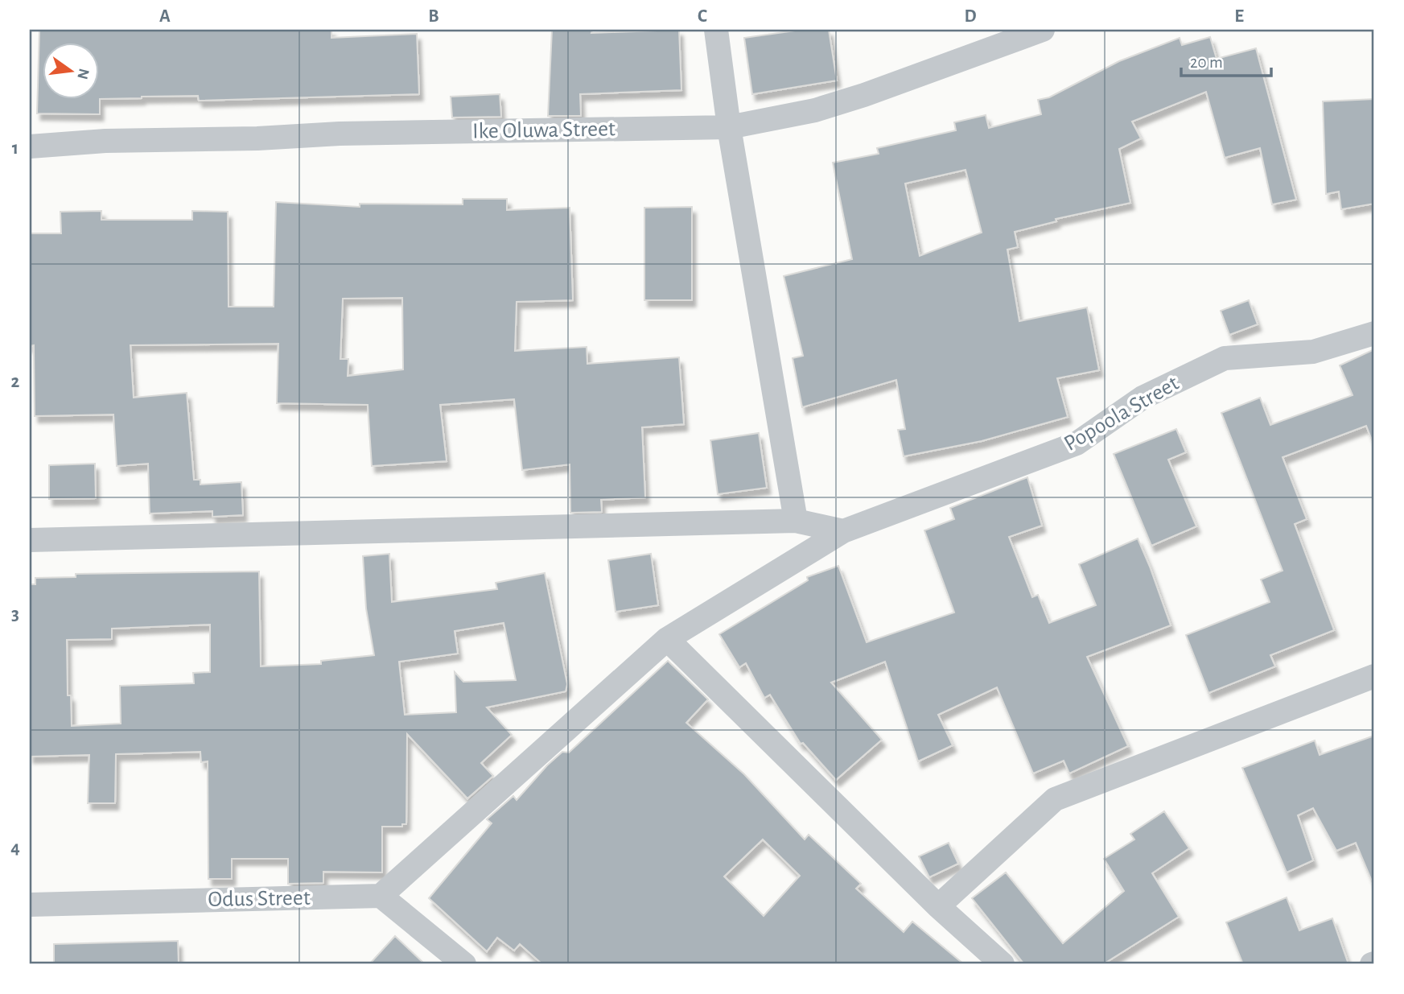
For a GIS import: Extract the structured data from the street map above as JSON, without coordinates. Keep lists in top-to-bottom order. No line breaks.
{"streets":{"street":["Ike Oluwa Street","Popoola Street","Odus Street"]},"crossings":[["Popoola Street","Odus Street"]],"scale_bar":"20 m","north":"right","grid":{"columns":["A","B","C","D","E"],"rows":["1","2","3","4"]}}
